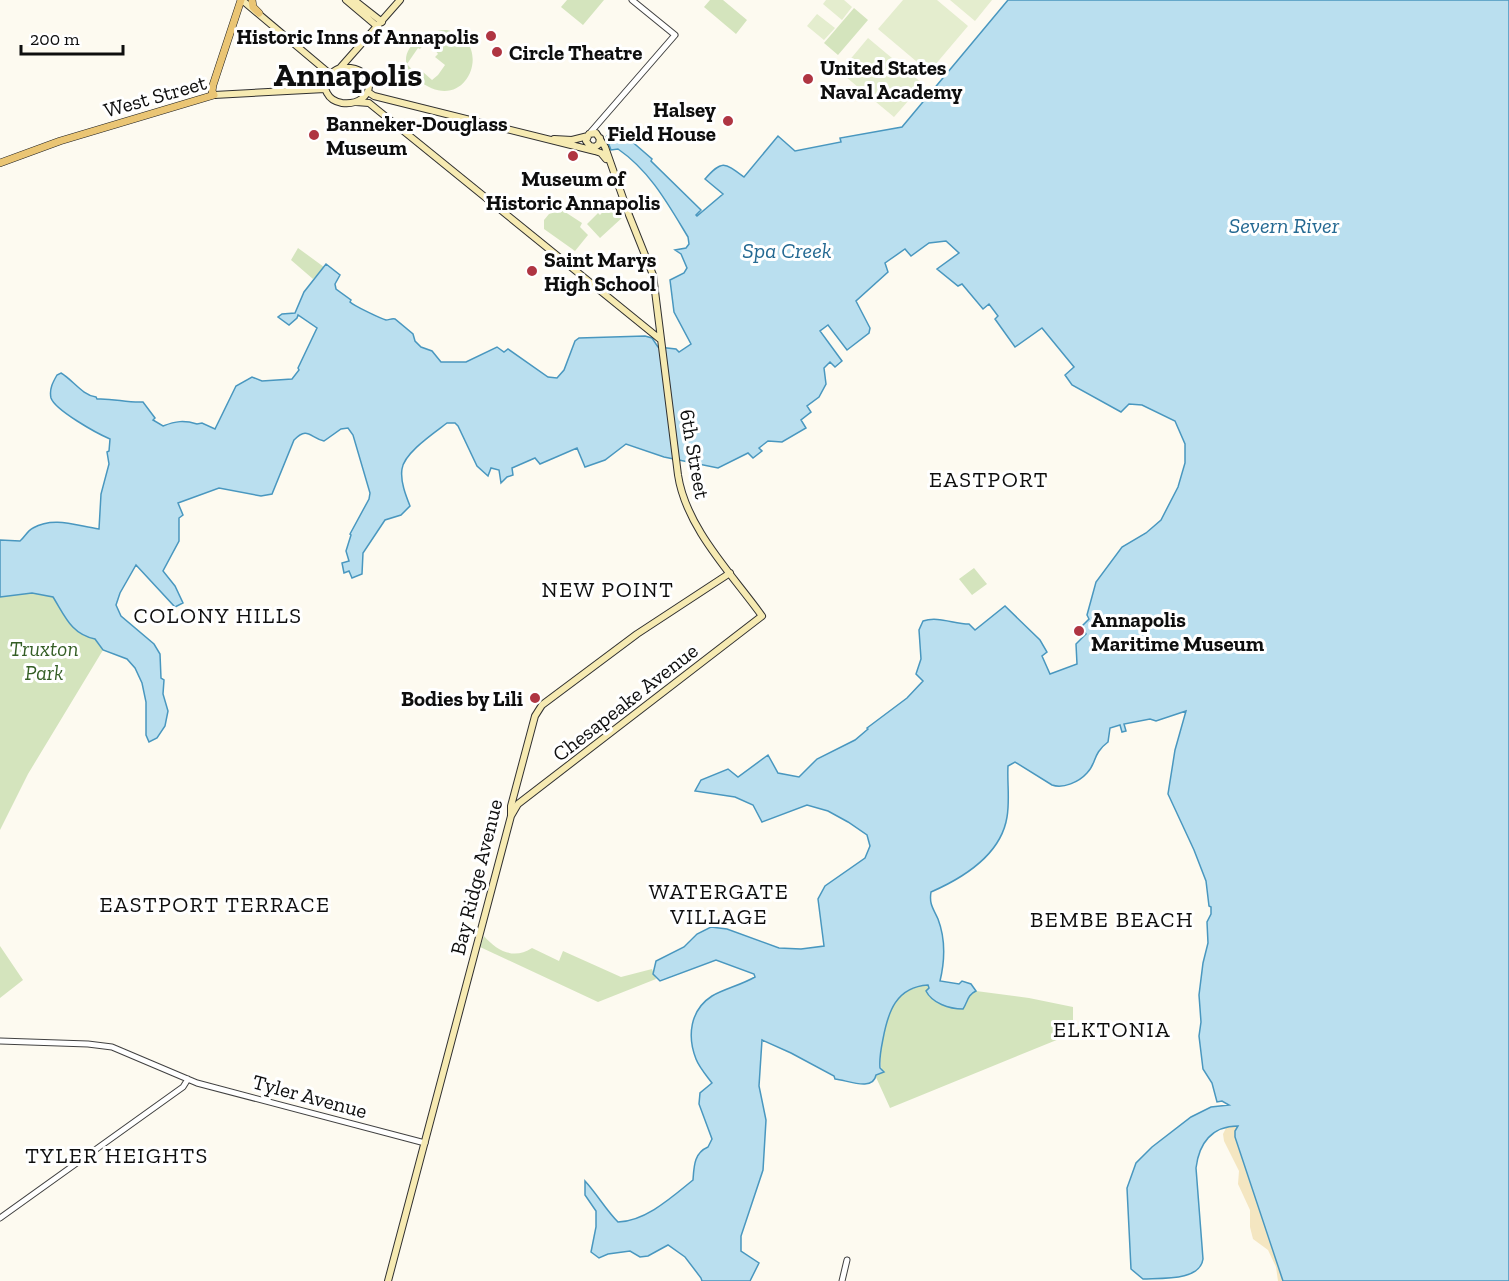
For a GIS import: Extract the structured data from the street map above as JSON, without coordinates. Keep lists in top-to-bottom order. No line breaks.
{"streets":{"main road":["West Street","6th Street","Chesapeake Avenue","Bay Ridge Avenue"],"street":["Tyler Avenue"]},"crossings":[["6th Street","Chesapeake Avenue"],["6th Street","Bay Ridge Avenue"],["Chesapeake Avenue","Bay Ridge Avenue"],["Bay Ridge Avenue","Tyler Avenue"]],"districts":["Annapolis","EASTPORT","NEW POINT","COLONY HILLS","WATERGATE VILLAGE","EASTPORT TERRACE","BEMBE BEACH","ELKTONIA","TYLER HEIGHTS"],"water":["Severn River","Spa Creek"],"parks":["Truxton Park"],"places":["Historic Inns of Annapolis","Circle Theatre","United States Naval Academy","Halsey Field House","Banneker-Douglass Museum","Museum of Historic Annapolis","Saint Marys High School","Annapolis Maritime Museum","Bodies by Lili"],"scale_bar":"200 m"}
